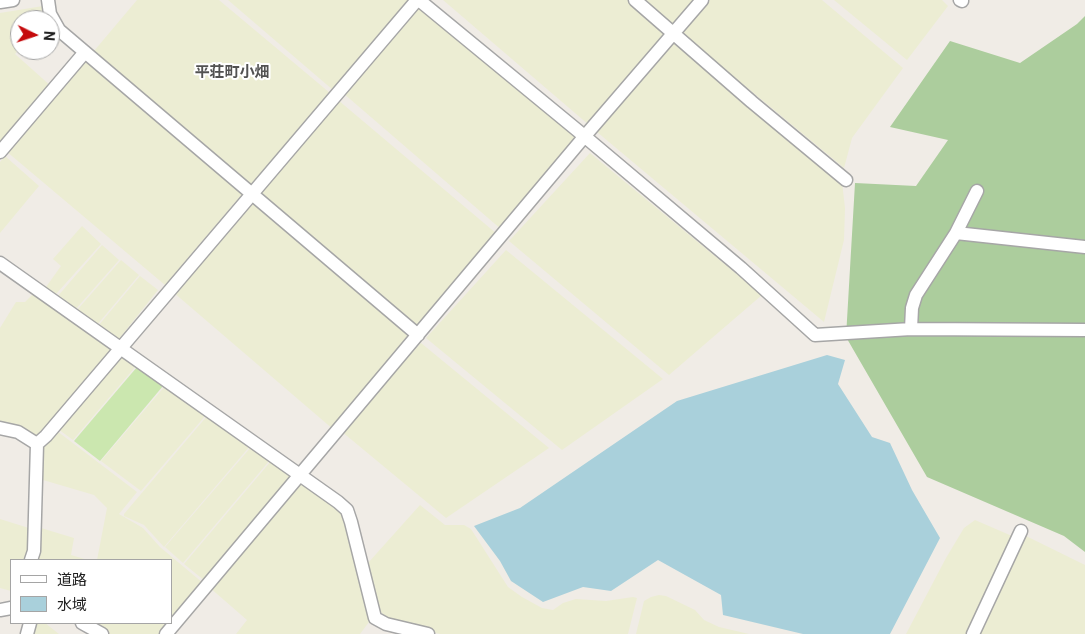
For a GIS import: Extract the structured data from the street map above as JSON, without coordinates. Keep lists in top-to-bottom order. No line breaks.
{"districts":["平荘町小畑"],"legend":["道路","水域"],"north":"right"}
